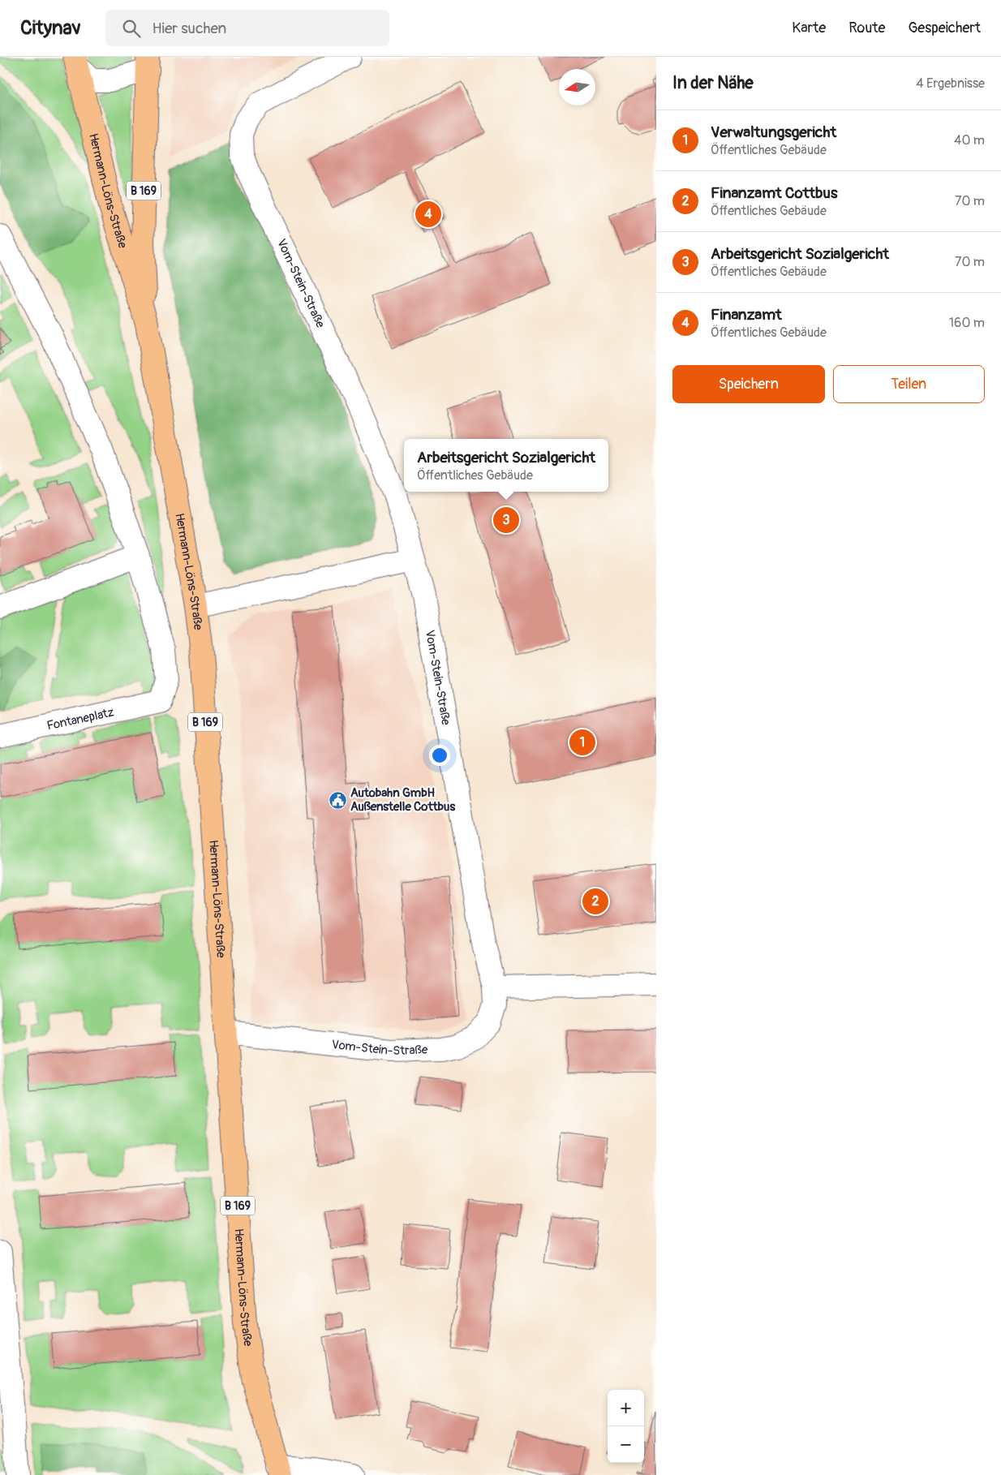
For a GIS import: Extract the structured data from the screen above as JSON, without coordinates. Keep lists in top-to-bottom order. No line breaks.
{"streets":{"main road":["Hermann-Löns-Straße","B 169"],"street":["Vom-Stein-Straße","Fontaneplatz"]},"crossings":[["Hermann-Löns-Straße","Vom-Stein-Straße"]],"places":{"public building":["Autobahn GmbH Außenstelle Cottbus"]},"north":"left","page":{"header":"Citynav","search":"Hier suchen","nav":["Karte","Route","Gespeichert"],"heading":["In der Nähe","4 Ergebnisse"],"list":[{"mark":"1","name":"Verwaltungsgericht","note":"Öffentliches Gebäude","value":"40 m"},{"mark":"2","name":"Finanzamt Cottbus","note":"Öffentliches Gebäude","value":"70 m"},{"mark":"3","name":"Arbeitsgericht Sozialgericht","note":"Öffentliches Gebäude","value":"70 m"},{"mark":"4","name":"Finanzamt","note":"Öffentliches Gebäude","value":"160 m"}],"pins":["4","3","1","2"],"buttons":["Speichern","Teilen"],"popup":["Arbeitsgericht Sozialgericht","Öffentliches Gebäude"],"map_buttons":["+","−"]}}
